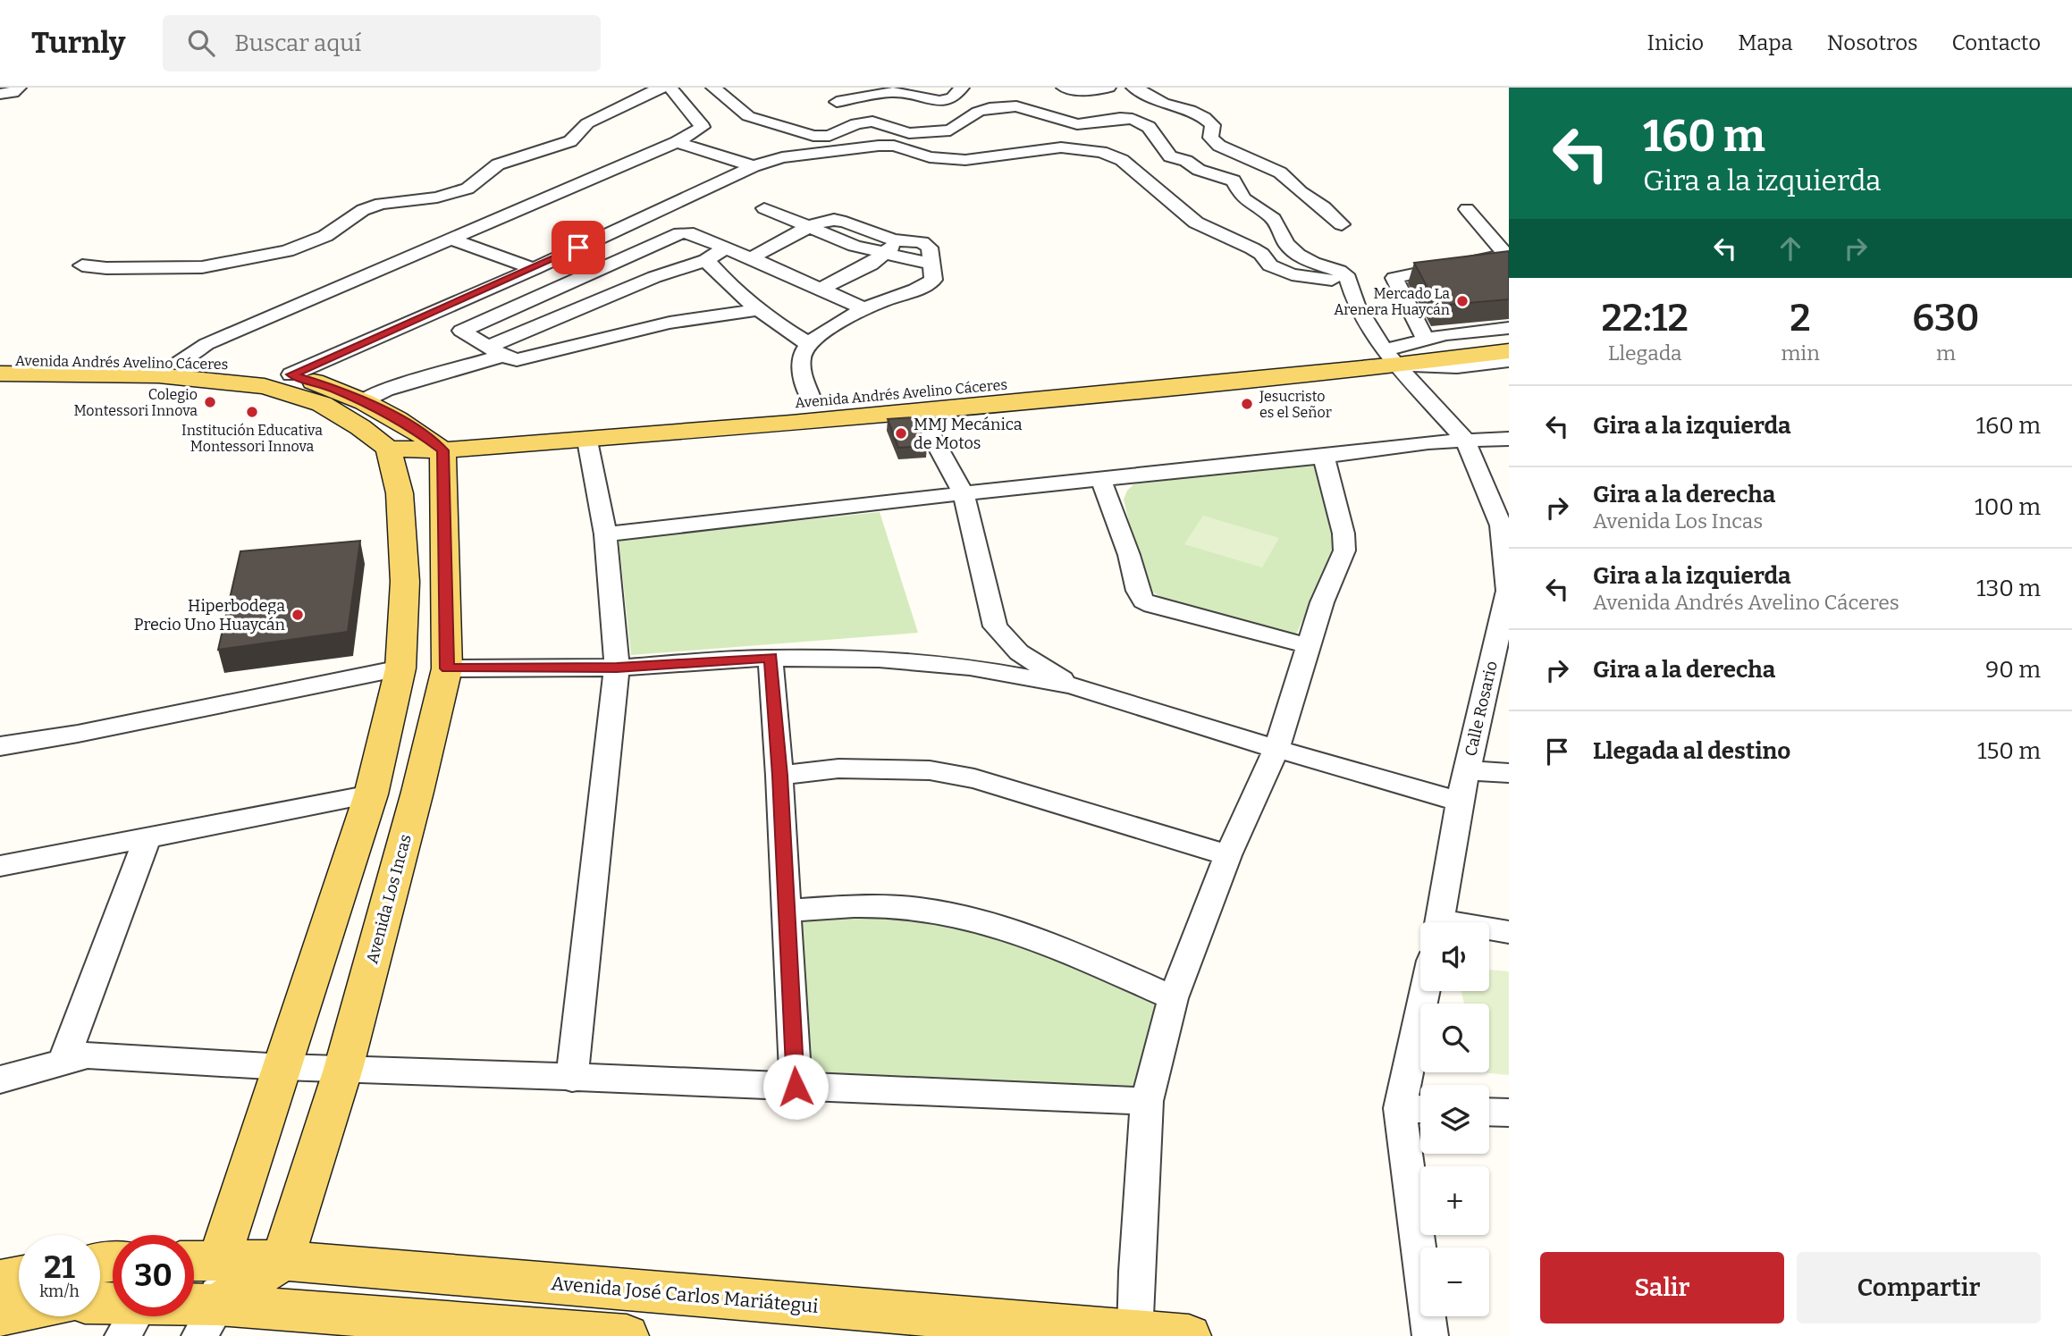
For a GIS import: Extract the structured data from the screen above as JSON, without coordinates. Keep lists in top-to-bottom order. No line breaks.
{"streets":{"main road":["Avenida Andrés Avelino Cáceres","Avenida Los Incas","Avenida José Carlos Mariátegui"],"street":["Calle Rosario"]},"crossings":[["Avenida Andrés Avelino Cáceres","Calle Rosario"],["Avenida Andrés Avelino Cáceres","Avenida Los Incas"],["Avenida Los Incas","Avenida José Carlos Mariátegui"]],"places":["Mercado La Arenera Huaycán","Colegio Montessori Innova","Jesucristo es el Señor","Institución Educativa Montessori Innova","MMJ Mecánica de Motos","Hiperbodega Precio Uno Huaycán"],"page":{"header":"Turnly","search":"Buscar aquí","nav":["Inicio","Mapa","Nosotros","Contacto"],"turn":["160 m","Gira a la izquierda"],"eta":["22:12","Llegada","2","min","630","m"],"list":[{"name":"Gira a la izquierda","value":"160 m"},{"name":"Gira a la derecha","note":"Avenida Los Incas","value":"100 m"},{"name":"Gira a la izquierda","note":"Avenida Andrés Avelino Cáceres","value":"130 m"},{"name":"Gira a la derecha","value":"90 m"},{"name":"Llegada al destino","value":"150 m"}],"map_buttons":["+","−"],"speed":"21 km/h","limit":"30","buttons":["Salir","Compartir"]}}
